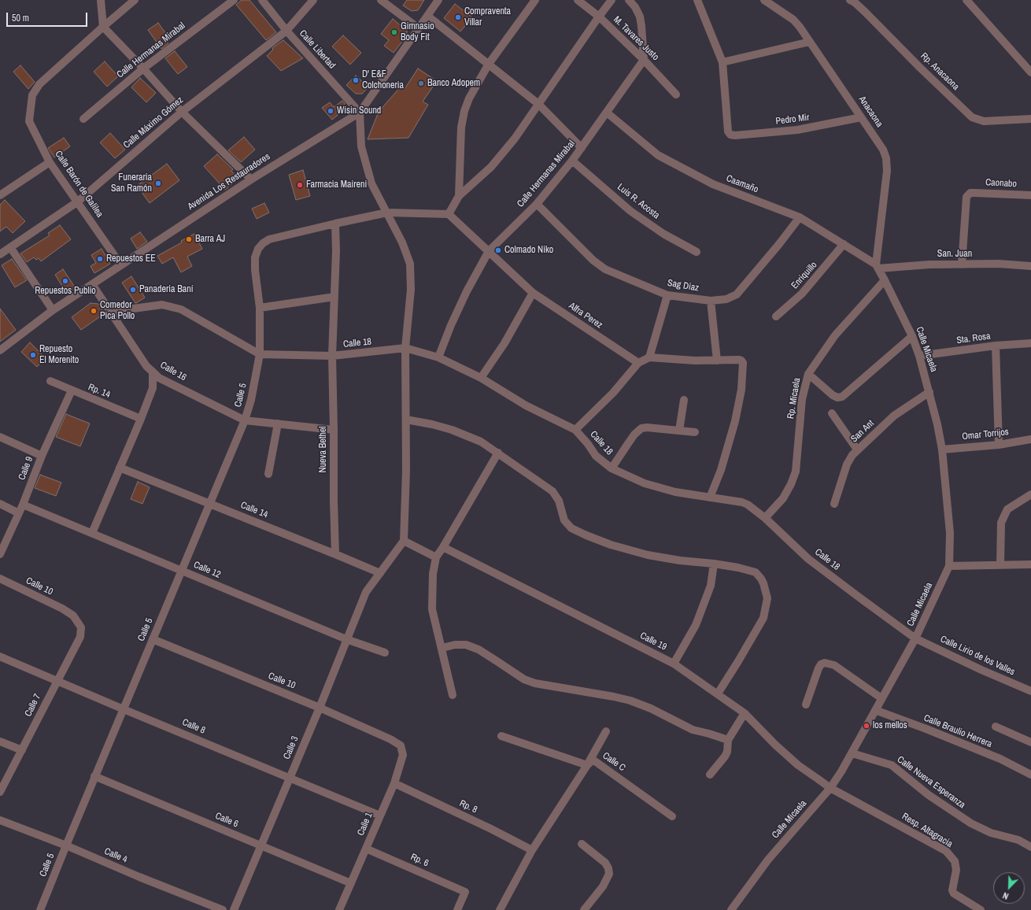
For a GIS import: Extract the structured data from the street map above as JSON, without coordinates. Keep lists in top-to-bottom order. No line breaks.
{"streets":{"street":["M. Tavares Justo","Calle Libertad","Calle Hermanas Mirabal","Rp. Anacaona","Anacaona","Pedro Mir","Calle Máximo Gómez","Avenida Los Restauradores","Caonabo","Calle Barón de Galilea","Caamaño","Luis R. Acosta","San. Juan","Enriquillo","Sag Diaz","Alfra Perez","Sta. Rosa","Calle 18","Calle Micaela","Calle 16","Rp. 14","Calle 5","Rp. Micaela","San Ant","Omar Torrijos","Nueva Bethel","Calle 9","Calle 14","Calle 12","Calle 10","Calle 19","Calle Lirio de los Valles","Calle 7","Calle 8","Calle Braulio Herrera","Calle 3","Calle C","Calle Nueva Esperanza","Rp. 8","Calle 6","Calle 1","Resp. Altagracia","Calle 4","Rp. 6"]},"crossings":[["M. Tavares Justo","Calle Hermanas Mirabal"],["Calle Libertad","Calle Máximo Gómez"],["Calle Libertad","Avenida Los Restauradores"],["Calle Hermanas Mirabal","Caamaño"],["Calle Hermanas Mirabal","Luis R. Acosta"],["Calle Hermanas Mirabal","Sag Diaz"],["Calle Hermanas Mirabal","Alfra Perez"],["Calle Hermanas Mirabal","Calle 18"],["Anacaona","Pedro Mir"],["Anacaona","Caamaño"],["Anacaona","San. Juan"],["Anacaona","Calle Micaela"],["Calle Máximo Gómez","Calle Barón de Galilea"],["Avenida Los Restauradores","Calle Barón de Galilea"],["Avenida Los Restauradores","Calle 16"],["Caonabo","San. Juan"],["Caamaño","San. Juan"],["Caamaño","Enriquillo"],["Caamaño","Sag Diaz"],["Caamaño","Calle Micaela"],["San. Juan","Calle Micaela"],["Alfra Perez","Calle 5"],["Sta. Rosa","Calle Micaela"],["Calle 18","Calle Micaela"],["Calle 18","Calle 5"],["Calle 18","Rp. Micaela"],["Calle 18","Nueva Bethel"],["Calle 18","Calle Lirio de los Valles"],["Calle Micaela","Rp. Micaela"],["Calle Micaela","San Ant"],["Calle Micaela","Omar Torrijos"],["Calle Micaela","Calle 19"],["Calle Micaela","Calle Lirio de los Valles"],["Calle Micaela","Calle Braulio Herrera"],["Calle Micaela","Calle Nueva Esperanza"],["Calle Micaela","Resp. Altagracia"],["Calle 16","Calle 5"],["Rp. 14","Calle 9"],["Calle 5","Nueva Bethel"],["Calle 5","Calle 14"],["Calle 5","Calle 12"],["Calle 5","Calle 10"],["Calle 5","Calle 8"],["Calle 5","Calle 6"],["Calle 5","Calle 4"],["Nueva Bethel","Calle 14"],["Calle 9","Calle 12"],["Calle 14","Calle 3"],["Calle 12","Calle 3"],["Calle 10","Calle 7"],["Calle 10","Calle 3"],["Calle 10","Calle 1"],["Calle 19","Resp. Altagracia"],["Calle 7","Calle 8"],["Calle 8","Calle 3"],["Calle 8","Calle 1"],["Calle 3","Calle 6"],["Rp. 8","Calle 1"],["Calle 6","Calle 1"],["Calle 1","Rp. 6"]],"places":["Compraventa Villar","Gimnasio Body Fit","D' E&F Colchoneria","Banco Adopem","Wisin Sound","Funeraria San Ramón","Farmacia Maireni","Barra AJ","Colmado Niko","Repuestos EE","Repuestos Publio","Panaderia Baní","Comedor Pica Pollo","Repuesto El Morenito","los mellos"],"scale_bar":"50 m","north":"bottom left"}
